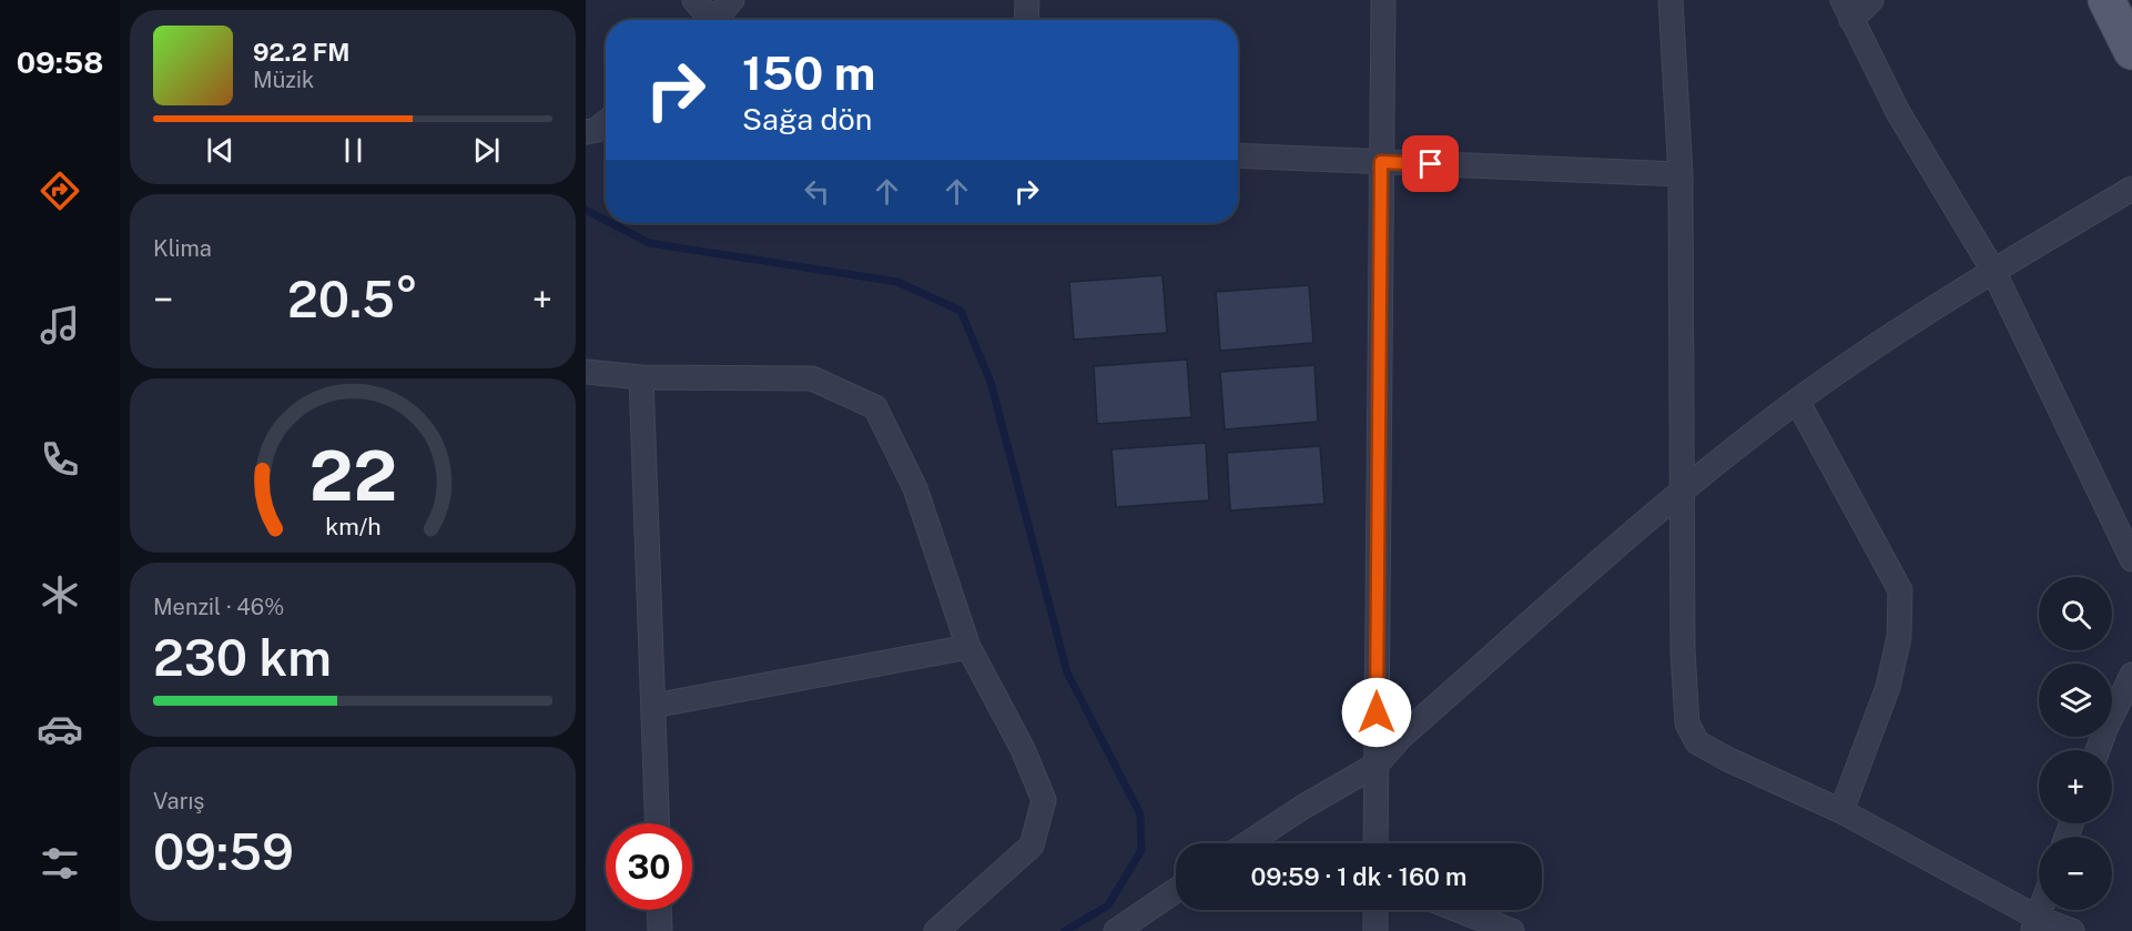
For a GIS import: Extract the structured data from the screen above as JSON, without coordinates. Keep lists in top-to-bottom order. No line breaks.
{"page":{"tabs":"09:58","turn":["150 m","Sağa dön"],"song":["92.2 FM","Müzik"],"tile":["Klima",["Menzil · 46%","230 km"],["Varış","09:59"]],"heat":["−","20.5°","+"],"map_buttons":["+","−"],"limit":"30","trip":"09:59 · 1 dk · 160 m","gauge":["22","km/h"]}}
